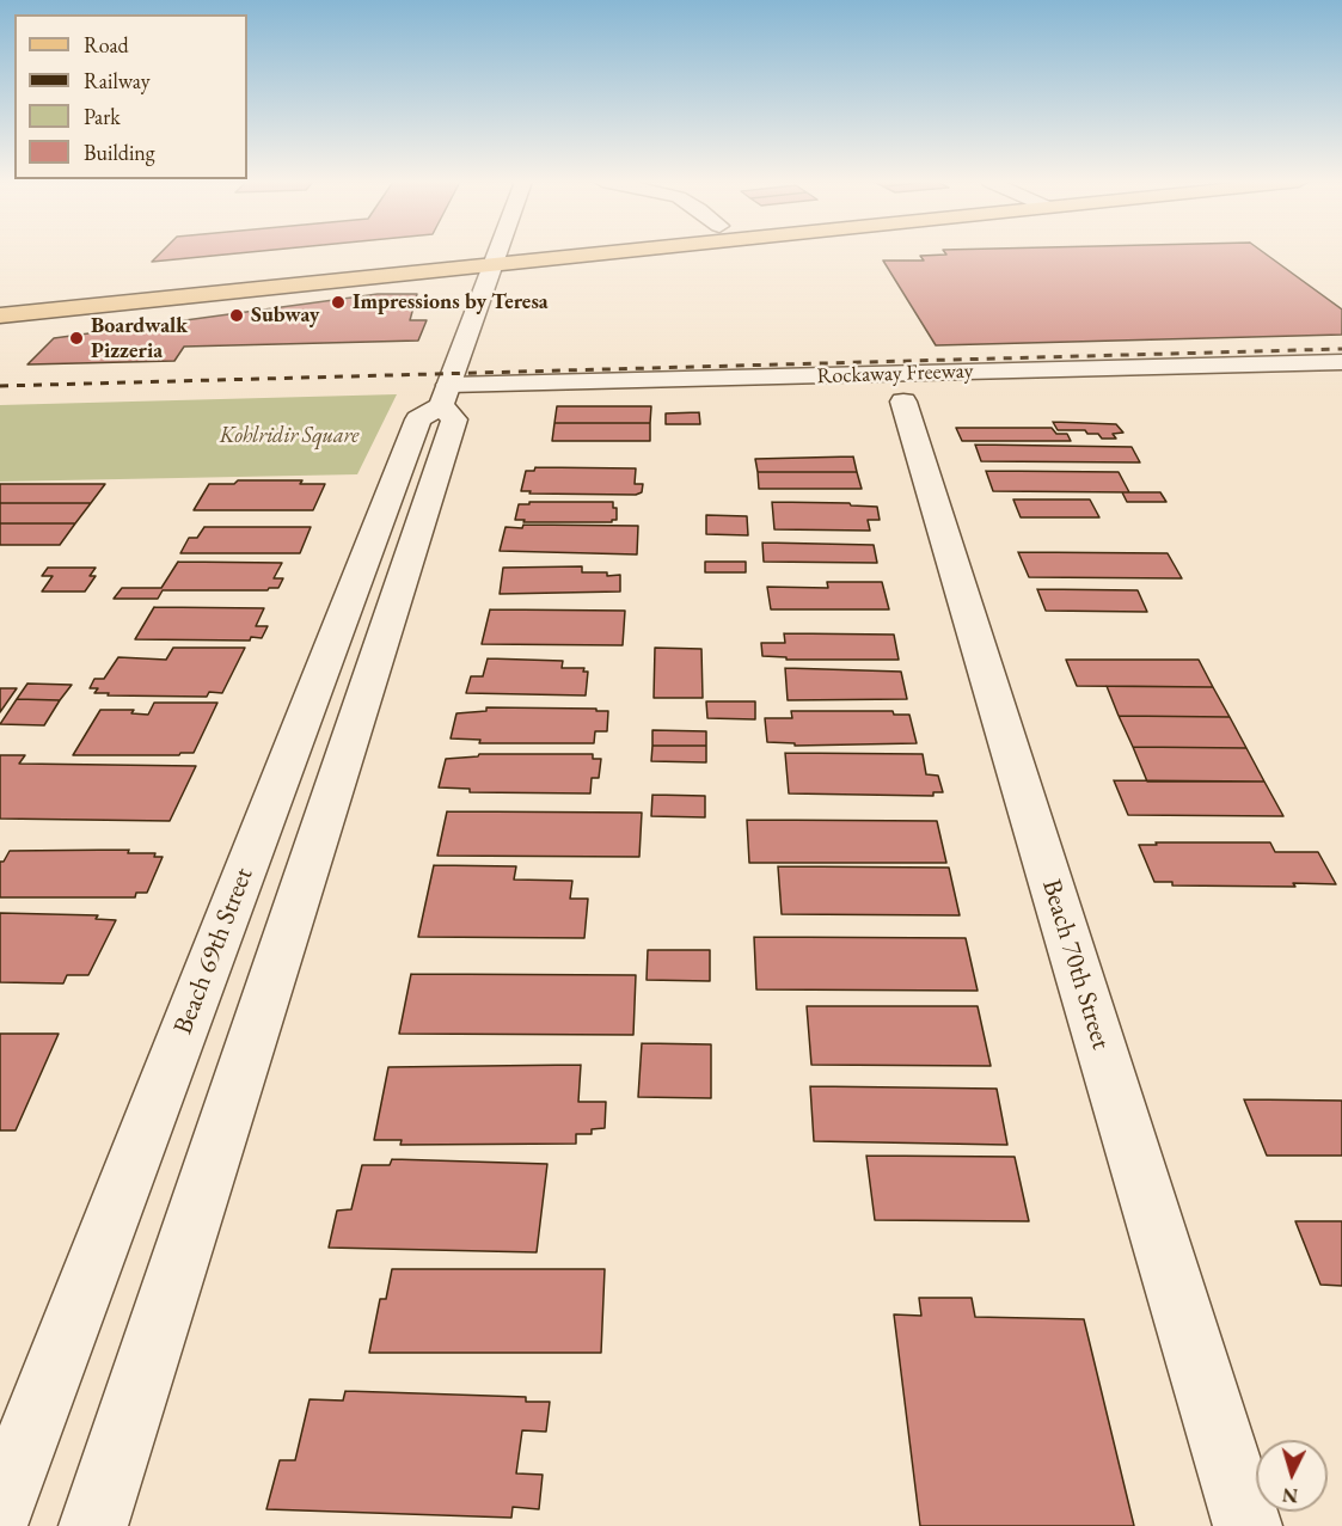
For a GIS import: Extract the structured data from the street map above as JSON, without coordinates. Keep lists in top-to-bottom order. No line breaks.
{"streets":{"street":["Rockaway Freeway","Beach 69th Street","Beach 70th Street"]},"crossings":[["Rockaway Freeway","Beach 69th Street"]],"parks":["Kohlridir Square"],"places":["Impressions by Teresa","Subway","Boardwalk Pizzeria"],"legend":["Road","Railway","Park","Building"],"north":"bottom"}
